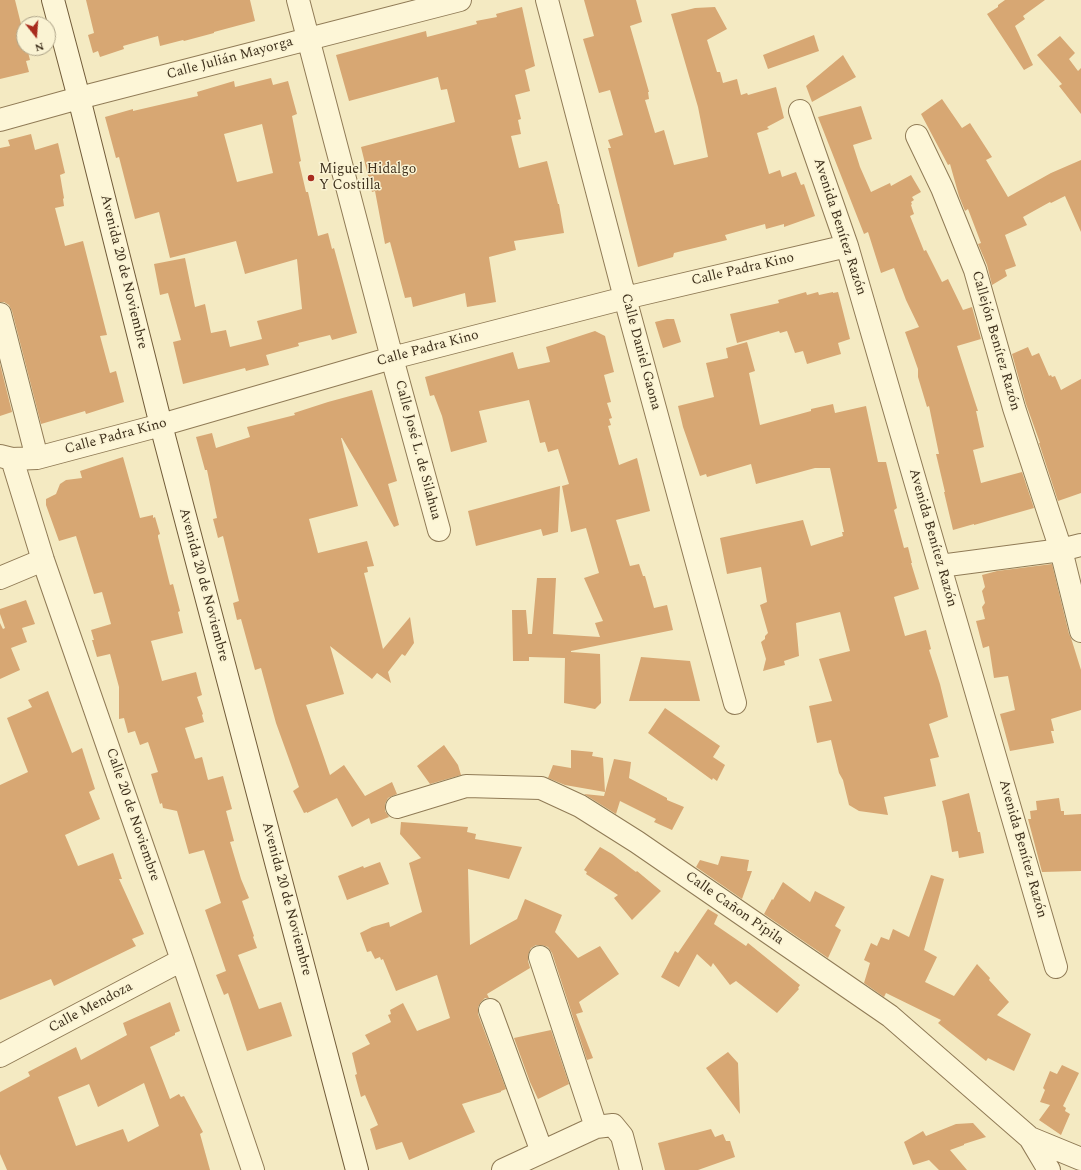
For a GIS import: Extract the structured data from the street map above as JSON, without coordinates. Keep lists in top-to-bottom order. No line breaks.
{"streets":{"street":["Calle Julián Mayorga","Avenida Benítez Razón","Calle Padra Kino","Avenida 20 de Noviembre","Callejón Benítez Razón","Calle Daniel Gaona","Calle José L. de Silahua","Calle 20 de Noviembre","Calle Cañon Pípila","Calle Mendoza"]},"crossings":[["Calle Julián Mayorga","Avenida 20 de Noviembre"],["Calle Julián Mayorga","Calle José L. de Silahua"],["Avenida Benítez Razón","Calle Padra Kino"],["Calle Padra Kino","Avenida 20 de Noviembre"],["Calle Padra Kino","Calle Daniel Gaona"],["Calle Padra Kino","Calle José L. de Silahua"],["Calle Padra Kino","Calle 20 de Noviembre"],["Calle 20 de Noviembre","Calle Mendoza"]],"places":["Miguel Hidalgo Y Costilla"],"north":"bottom"}
